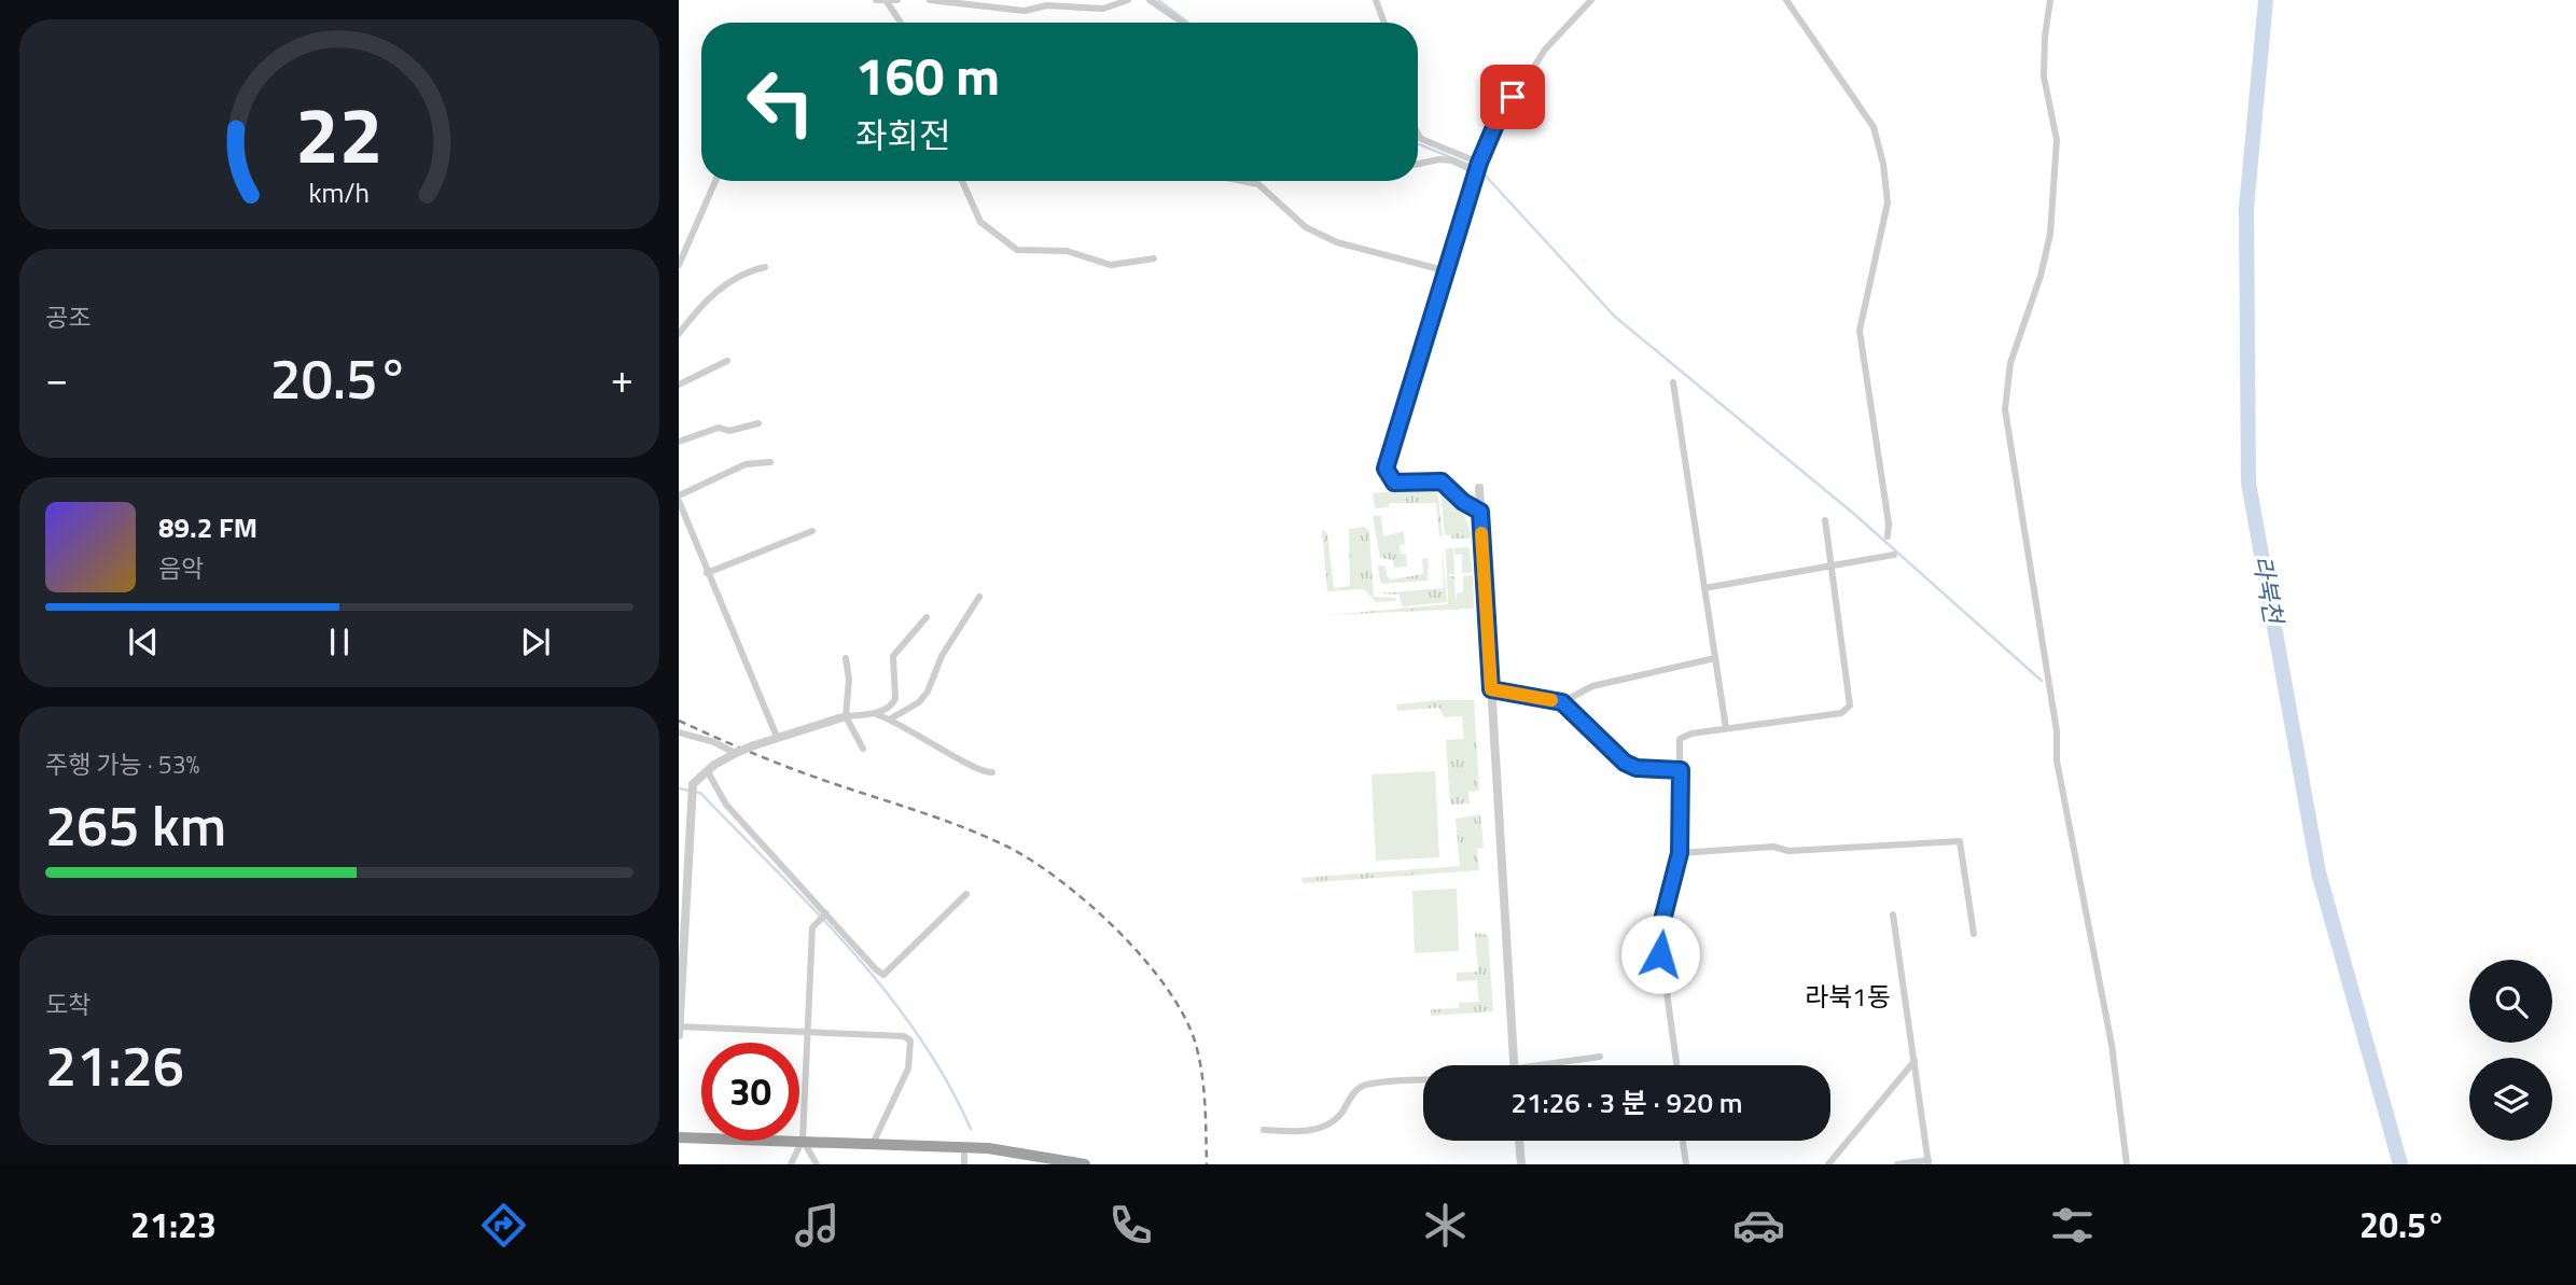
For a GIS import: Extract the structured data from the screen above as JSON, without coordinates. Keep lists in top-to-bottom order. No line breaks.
{"districts":["라북1동"],"water":["라북천"],"page":{"turn":["160 m","좌회전"],"tile":["공조",["주행 가능 · 53%","265 km"],["도착","21:26"]],"heat":["−","20.5°","+"],"song":["89.2 FM","음악"],"limit":"30","trip":"21:26 · 3 분 · 920 m","tabs":["21:23","20.5°"],"gauge":["22","km/h"]}}
